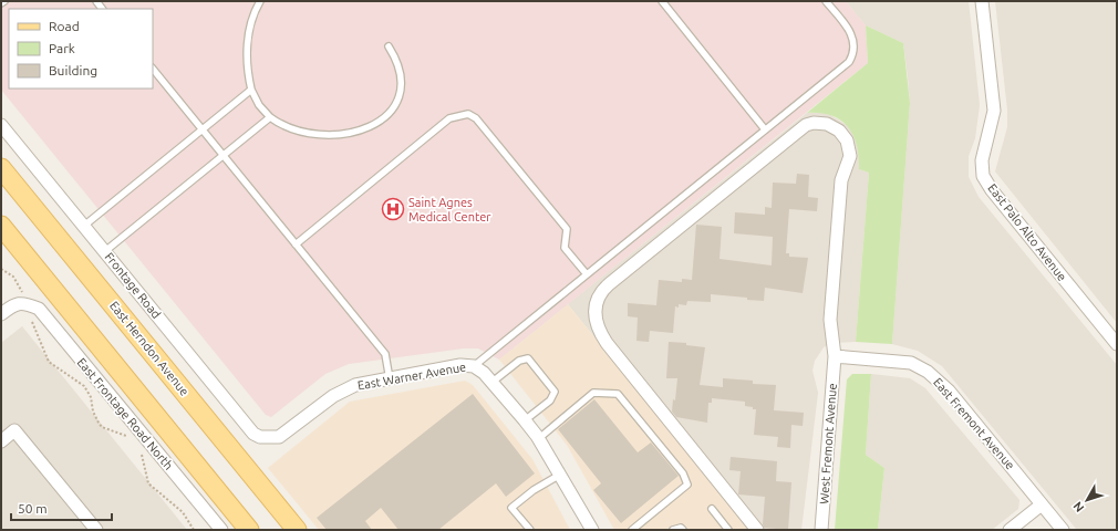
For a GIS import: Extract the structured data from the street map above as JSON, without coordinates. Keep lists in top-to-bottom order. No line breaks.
{"streets":{"main road":["East Herndon Avenue"],"street":["East Palo Alto Avenue","Frontage Road","East Warner Avenue","East Frontage Road North","East Fremont Avenue","West Fremont Avenue"]},"crossings":[["Frontage Road","East Warner Avenue"],["East Fremont Avenue","West Fremont Avenue"]],"places":{"hospital":["Saint Agnes Medical Center"]},"legend":["Road","Park","Building"],"scale_bar":"50 m","north":"bottom left"}
